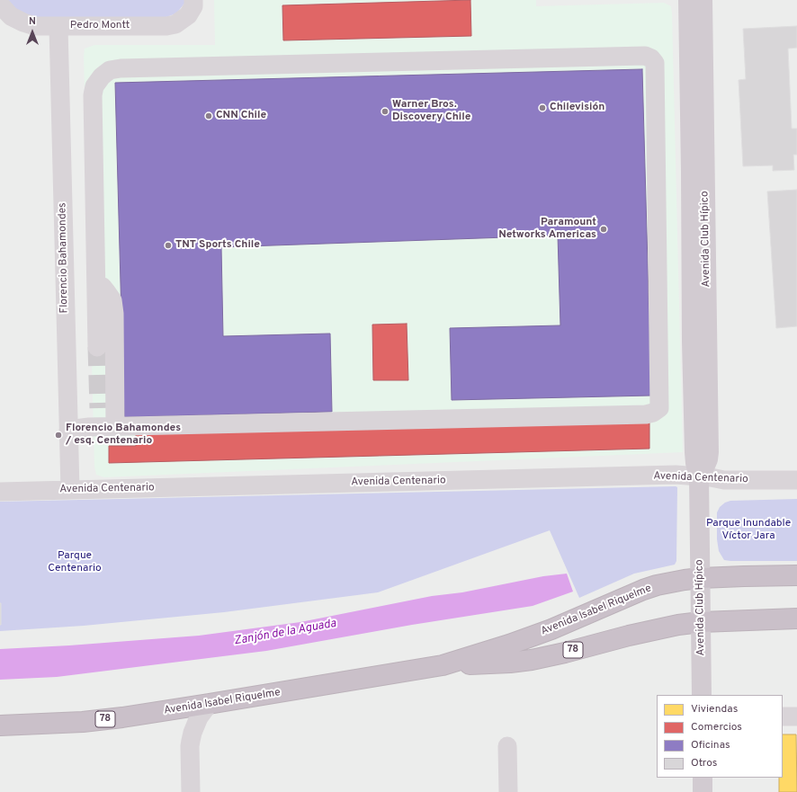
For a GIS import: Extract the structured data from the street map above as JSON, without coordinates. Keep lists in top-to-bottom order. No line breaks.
{"streets":{"highway":["Avenida Isabel Riquelme","78"],"main road":["Avenida Club Hípico"],"street":["Pedro Montt","Florencio Bahamondes","Avenida Centenario"]},"crossings":[["Pedro Montt","Florencio Bahamondes"],["Avenida Club Hípico","Avenida Centenario"],["Avenida Club Hípico","Avenida Isabel Riquelme"],["Florencio Bahamondes","Avenida Centenario"]],"water":["Zanjón de la Aguada"],"parks":["Parque Inundable Víctor Jara","Parque Centenario"],"places":["Chilevisión","Warner Bros. Discovery Chile","CNN Chile","Paramount Networks Americas","TNT Sports Chile","Florencio Bahamondes / esq. Centenario"],"legend":["Viviendas","Comercios","Oficinas","Otros"],"north":"top"}
